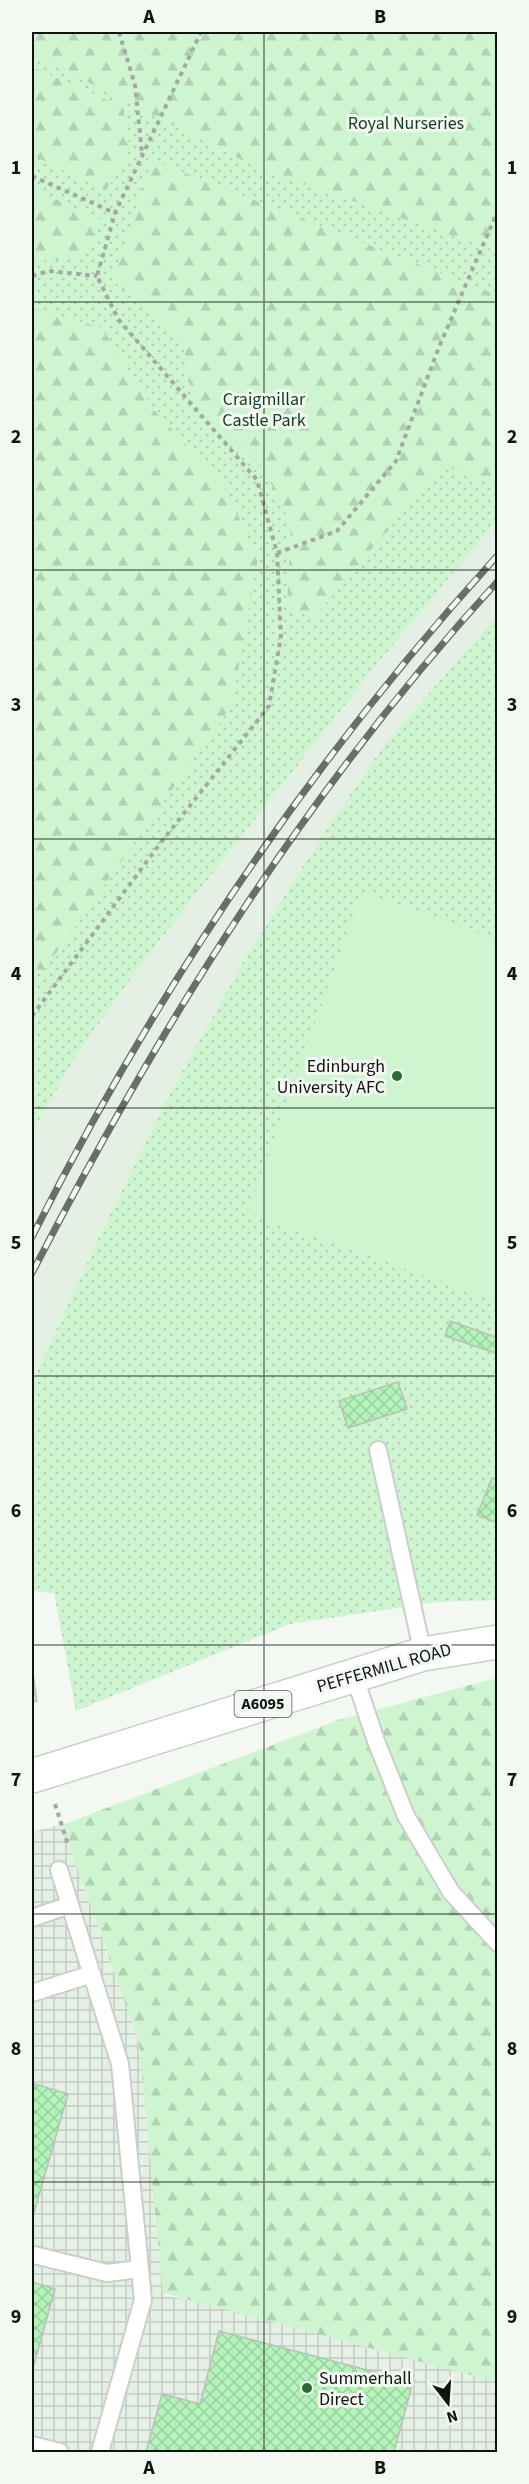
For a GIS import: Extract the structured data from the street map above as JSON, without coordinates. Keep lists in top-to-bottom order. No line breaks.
{"streets":{"main road":["PEFFERMILL ROAD","A6095"]},"parks":["Royal Nurseries","Craigmillar Castle Park"],"places":["Edinburgh University AFC","Summerhall Direct"],"north":"bottom","grid":{"columns":["A","B"],"rows":["1","2","3","4","5","6","7","8","9"]}}
